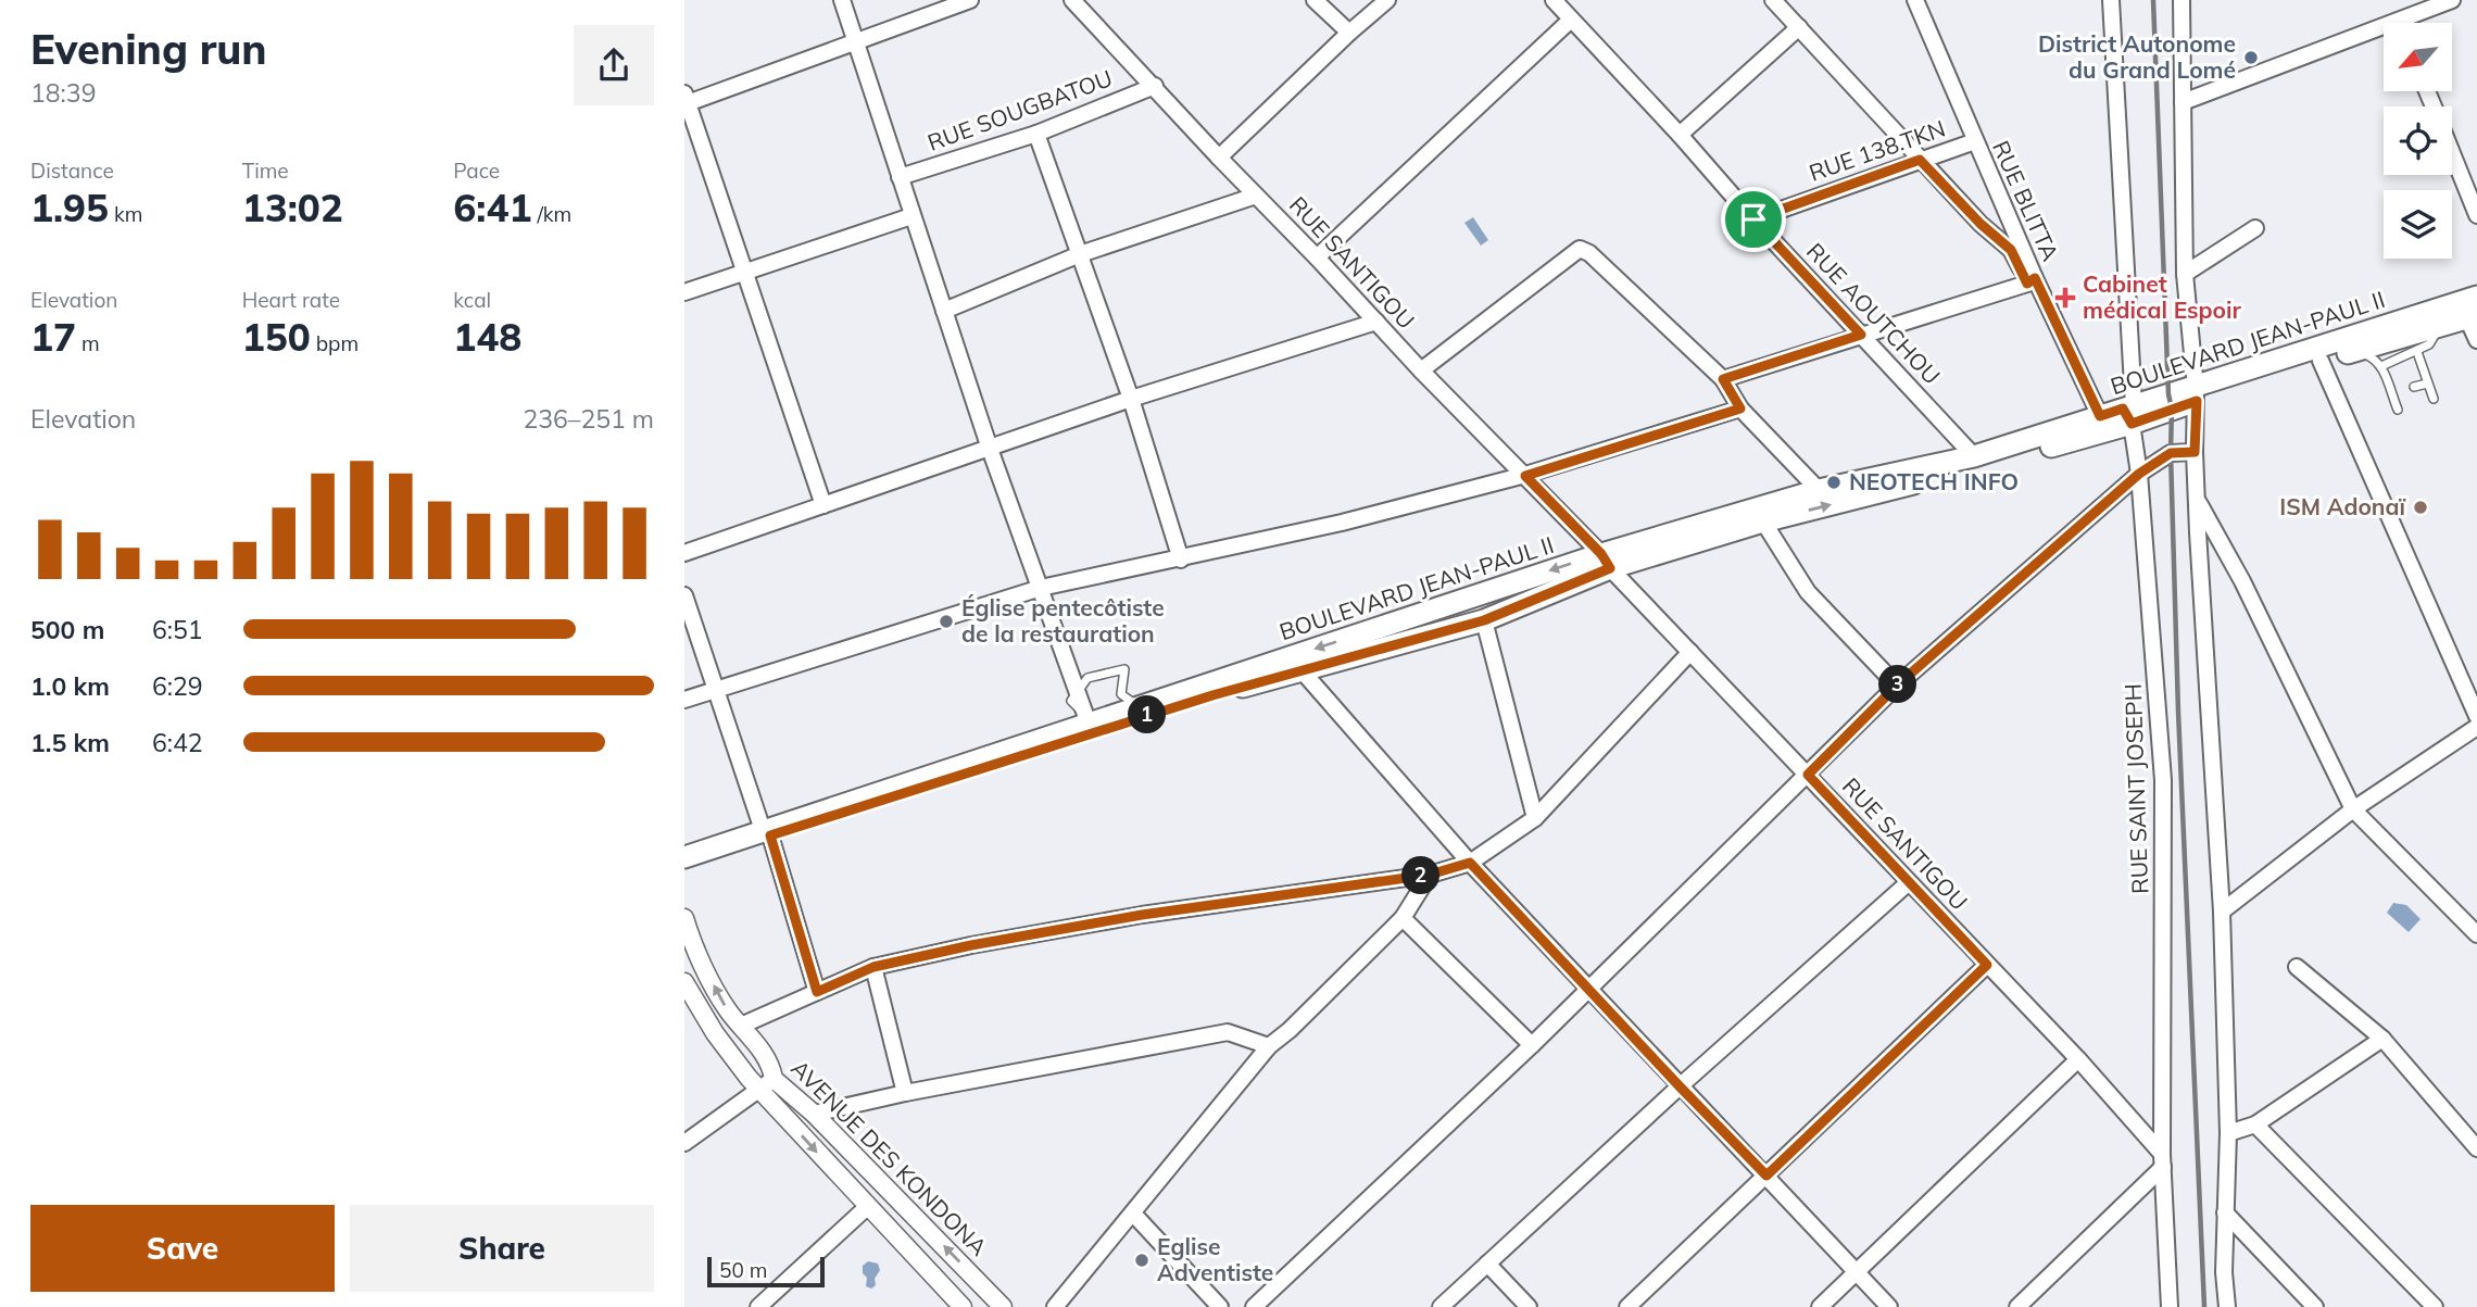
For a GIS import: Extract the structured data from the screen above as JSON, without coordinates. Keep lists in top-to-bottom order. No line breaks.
{"streets":{"main road":["BOULEVARD JEAN-PAUL II"],"street":["RUE SOUGBATOU","RUE 138.TKN","RUE BLITTA","RUE SANTIGOU","RUE AOUTCHOU","RUE SAINT JOSEPH","AVENUE DES KONDONA"]},"crossings":[["RUE SOUGBATOU","RUE SANTIGOU"],["RUE 138.TKN","RUE BLITTA"],["RUE 138.TKN","RUE AOUTCHOU"],["RUE BLITTA","BOULEVARD JEAN-PAUL II"],["RUE SANTIGOU","BOULEVARD JEAN-PAUL II"],["RUE SANTIGOU","RUE SAINT JOSEPH"],["RUE AOUTCHOU","BOULEVARD JEAN-PAUL II"],["BOULEVARD JEAN-PAUL II","RUE SAINT JOSEPH"]],"places":{"other":["District Autonome du Grand Lomé","NEOTECH INFO","ISM Adonaï","Église pentecôtiste de la restauration","Eglise Adventiste"],"health":["Cabinet médical Espoir"]},"scale_bar":"50 m","north":"bottom left","page":{"heading":["Evening run","18:39"],"stats":[["Distance","1.95 km"],["Time","13:02"],["Pace","6:41 /km"],["Elevation","17 m"],["Heart rate","150 bpm"],["kcal","148"]],"chart":["Elevation","236–251 m"],"list":[{"name":"500 m","note":"6:51"},{"name":"1.0 km","note":"6:29"},{"name":"1.5 km","note":"6:42"}],"pins":["3","1","2"],"buttons":["Save","Share"],"scale":"50 m"}}
